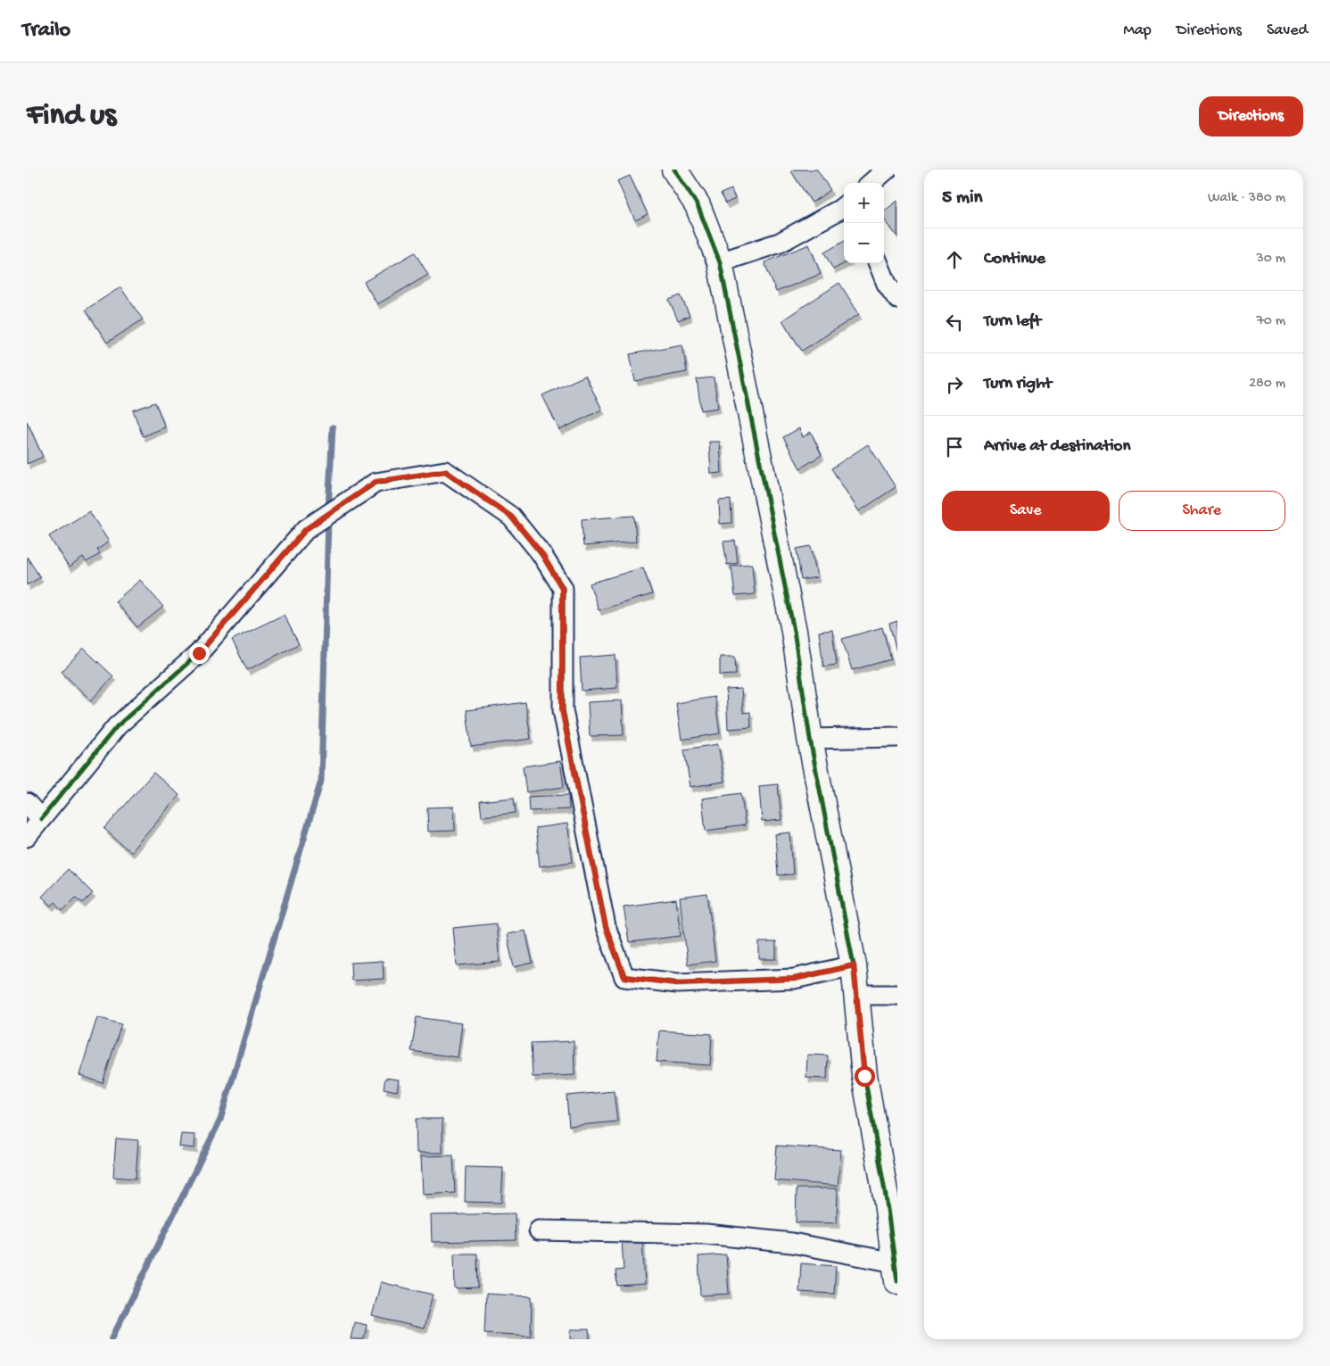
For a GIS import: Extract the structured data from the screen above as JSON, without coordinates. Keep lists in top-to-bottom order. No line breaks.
{"page":{"header":"Trailo","nav":["Map","Directions","Saved"],"buttons":["Directions",["Save","Share"]],"title":"Find us","heading":["5 min","Walk · 380 m"],"map_buttons":["+","−"],"list":[["Continue","30 m"],["Turn left","70 m"],["Turn right","280 m"],"Arrive at destination"]}}
